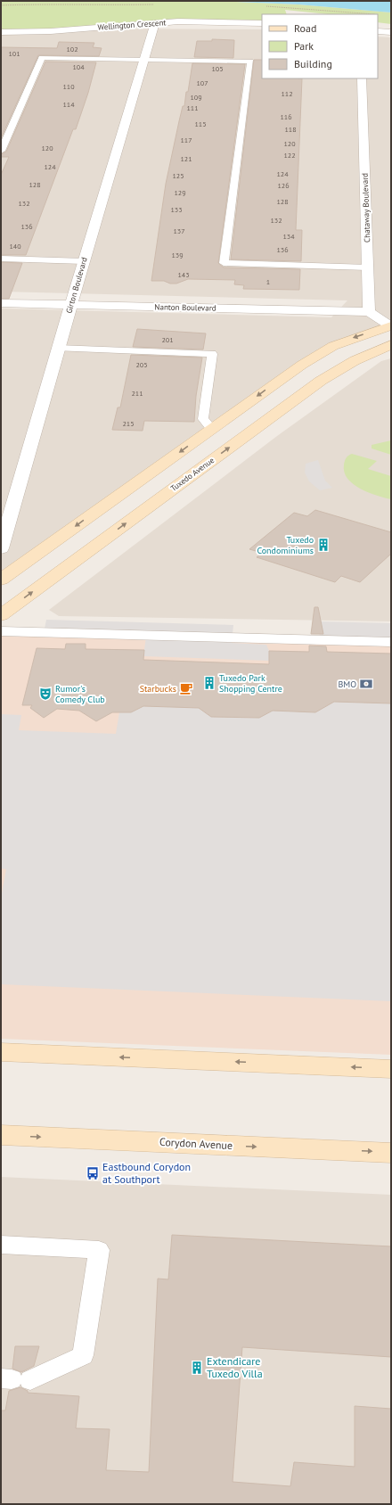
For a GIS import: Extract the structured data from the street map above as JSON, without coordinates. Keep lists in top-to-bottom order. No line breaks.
{"streets":{"main road":["Tuxedo Avenue","Corydon Avenue"],"street":["Wellington Crescent","Chataway Boulevard","Girton Boulevard","Nanton Boulevard"]},"crossings":[["Wellington Crescent","Girton Boulevard"],["Chataway Boulevard","Nanton Boulevard"],["Girton Boulevard","Nanton Boulevard"]],"places":{"building":["Tuxedo Condominiums","Tuxedo Park Shopping Centre","Extendicare Tuxedo Villa"],"bank":["BMO"],"cafe":["Starbucks"],"theatre":["Rumor's Comedy Club"],"bus stop":["Eastbound Corydon at Southport"]},"house_numbers":["102","101","104","105","107","110","112","109","114","111","116","115","118","117","120","120","122","121","124","124","125","128","126","129","128","132","133","132","136","137","134","140","136","139","143","1","201","205","211","215"],"legend":["Road","Park","Building"]}
